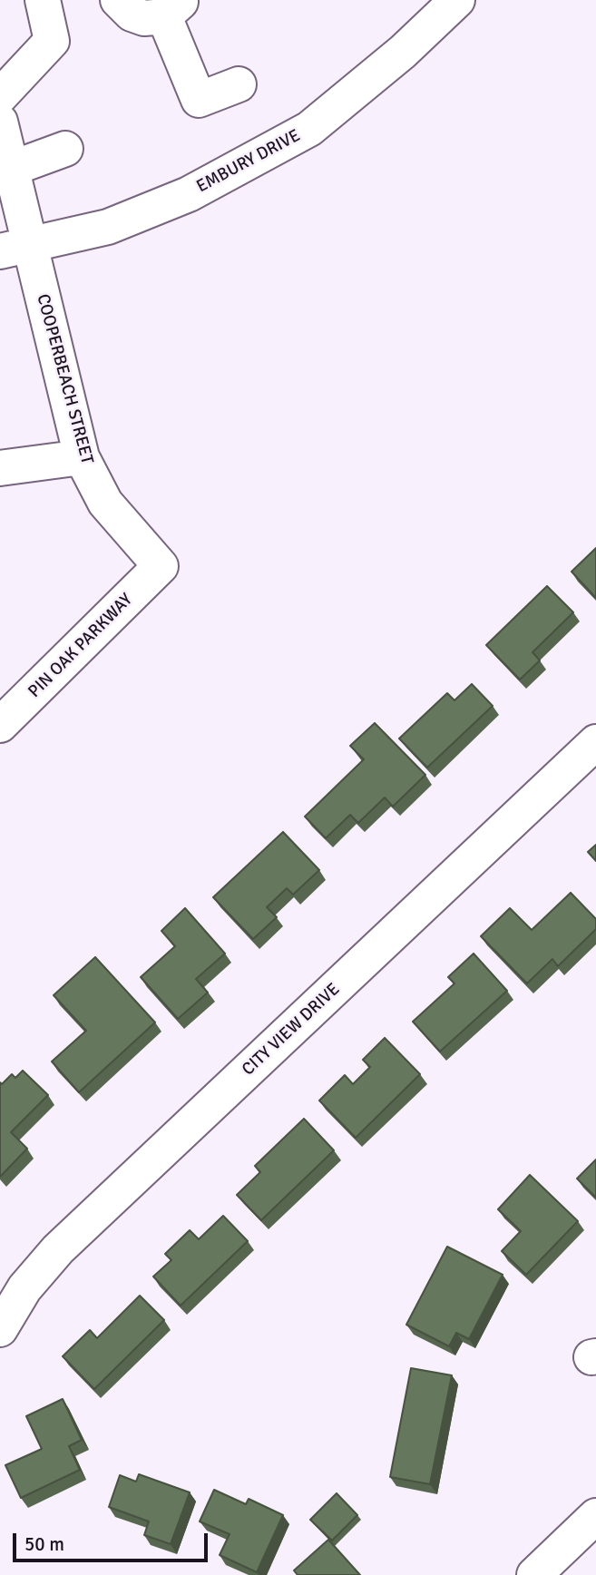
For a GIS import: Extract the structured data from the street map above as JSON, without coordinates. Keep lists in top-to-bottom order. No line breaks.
{"streets":{"street":["EMBURY DRIVE","COOPERBEACH STREET","PIN OAK PARKWAY","CITY VIEW DRIVE"]},"crossings":[["EMBURY DRIVE","COOPERBEACH STREET"],["COOPERBEACH STREET","PIN OAK PARKWAY"]],"scale_bar":"50 m"}
